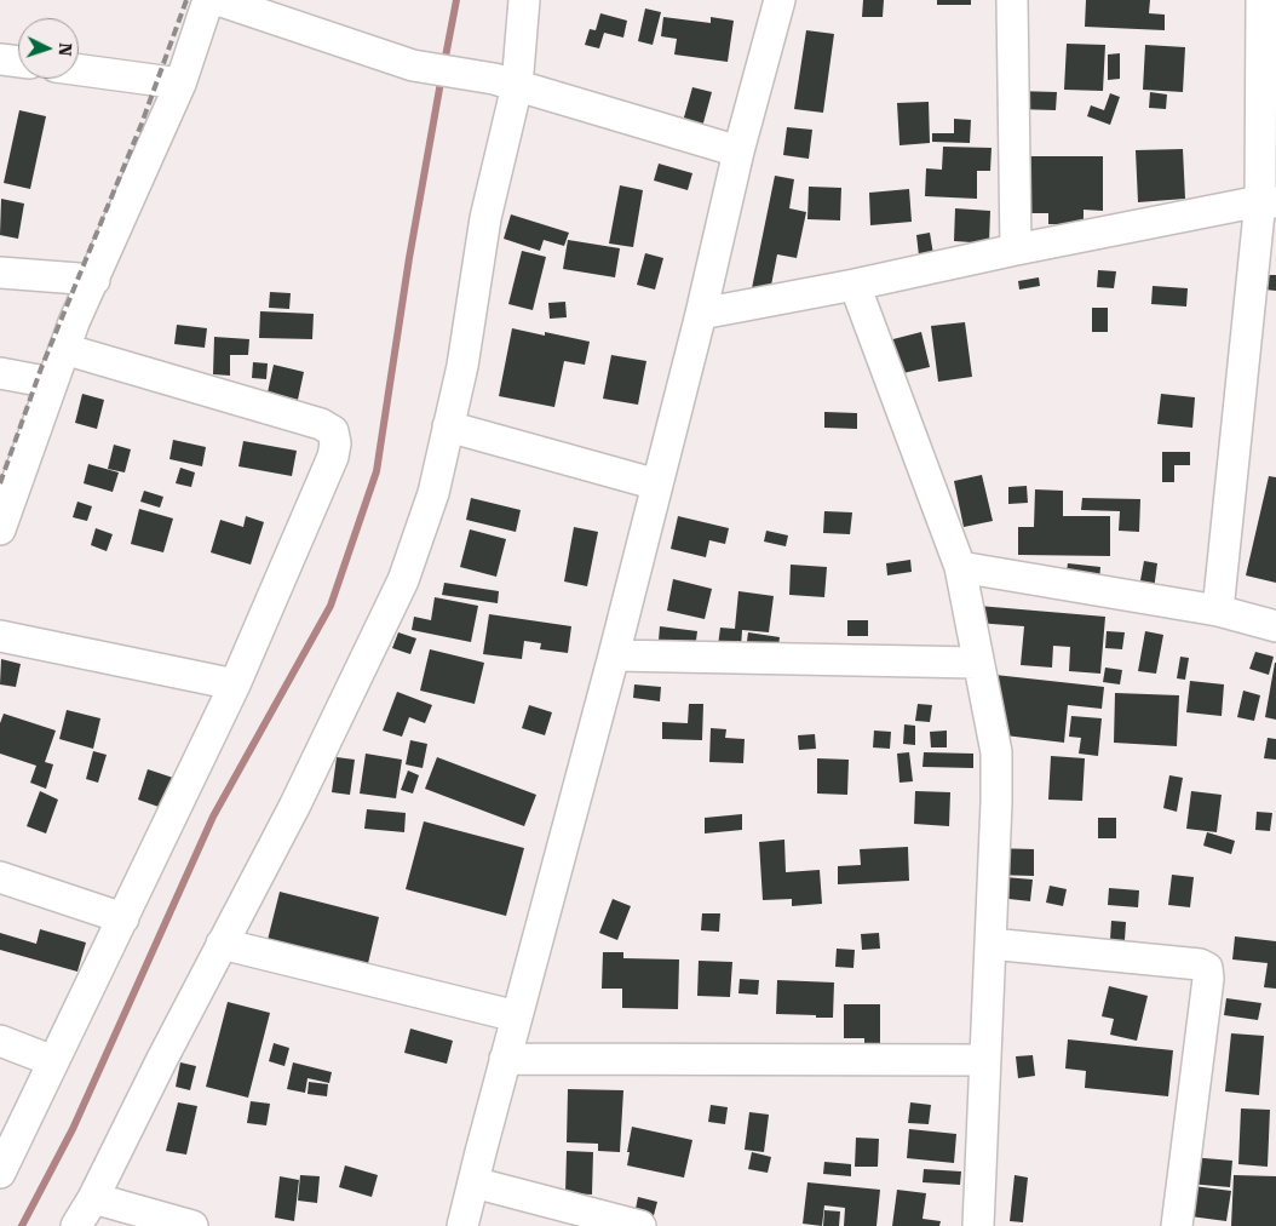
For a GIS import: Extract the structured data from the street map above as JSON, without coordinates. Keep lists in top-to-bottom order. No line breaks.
{"north":"right"}
